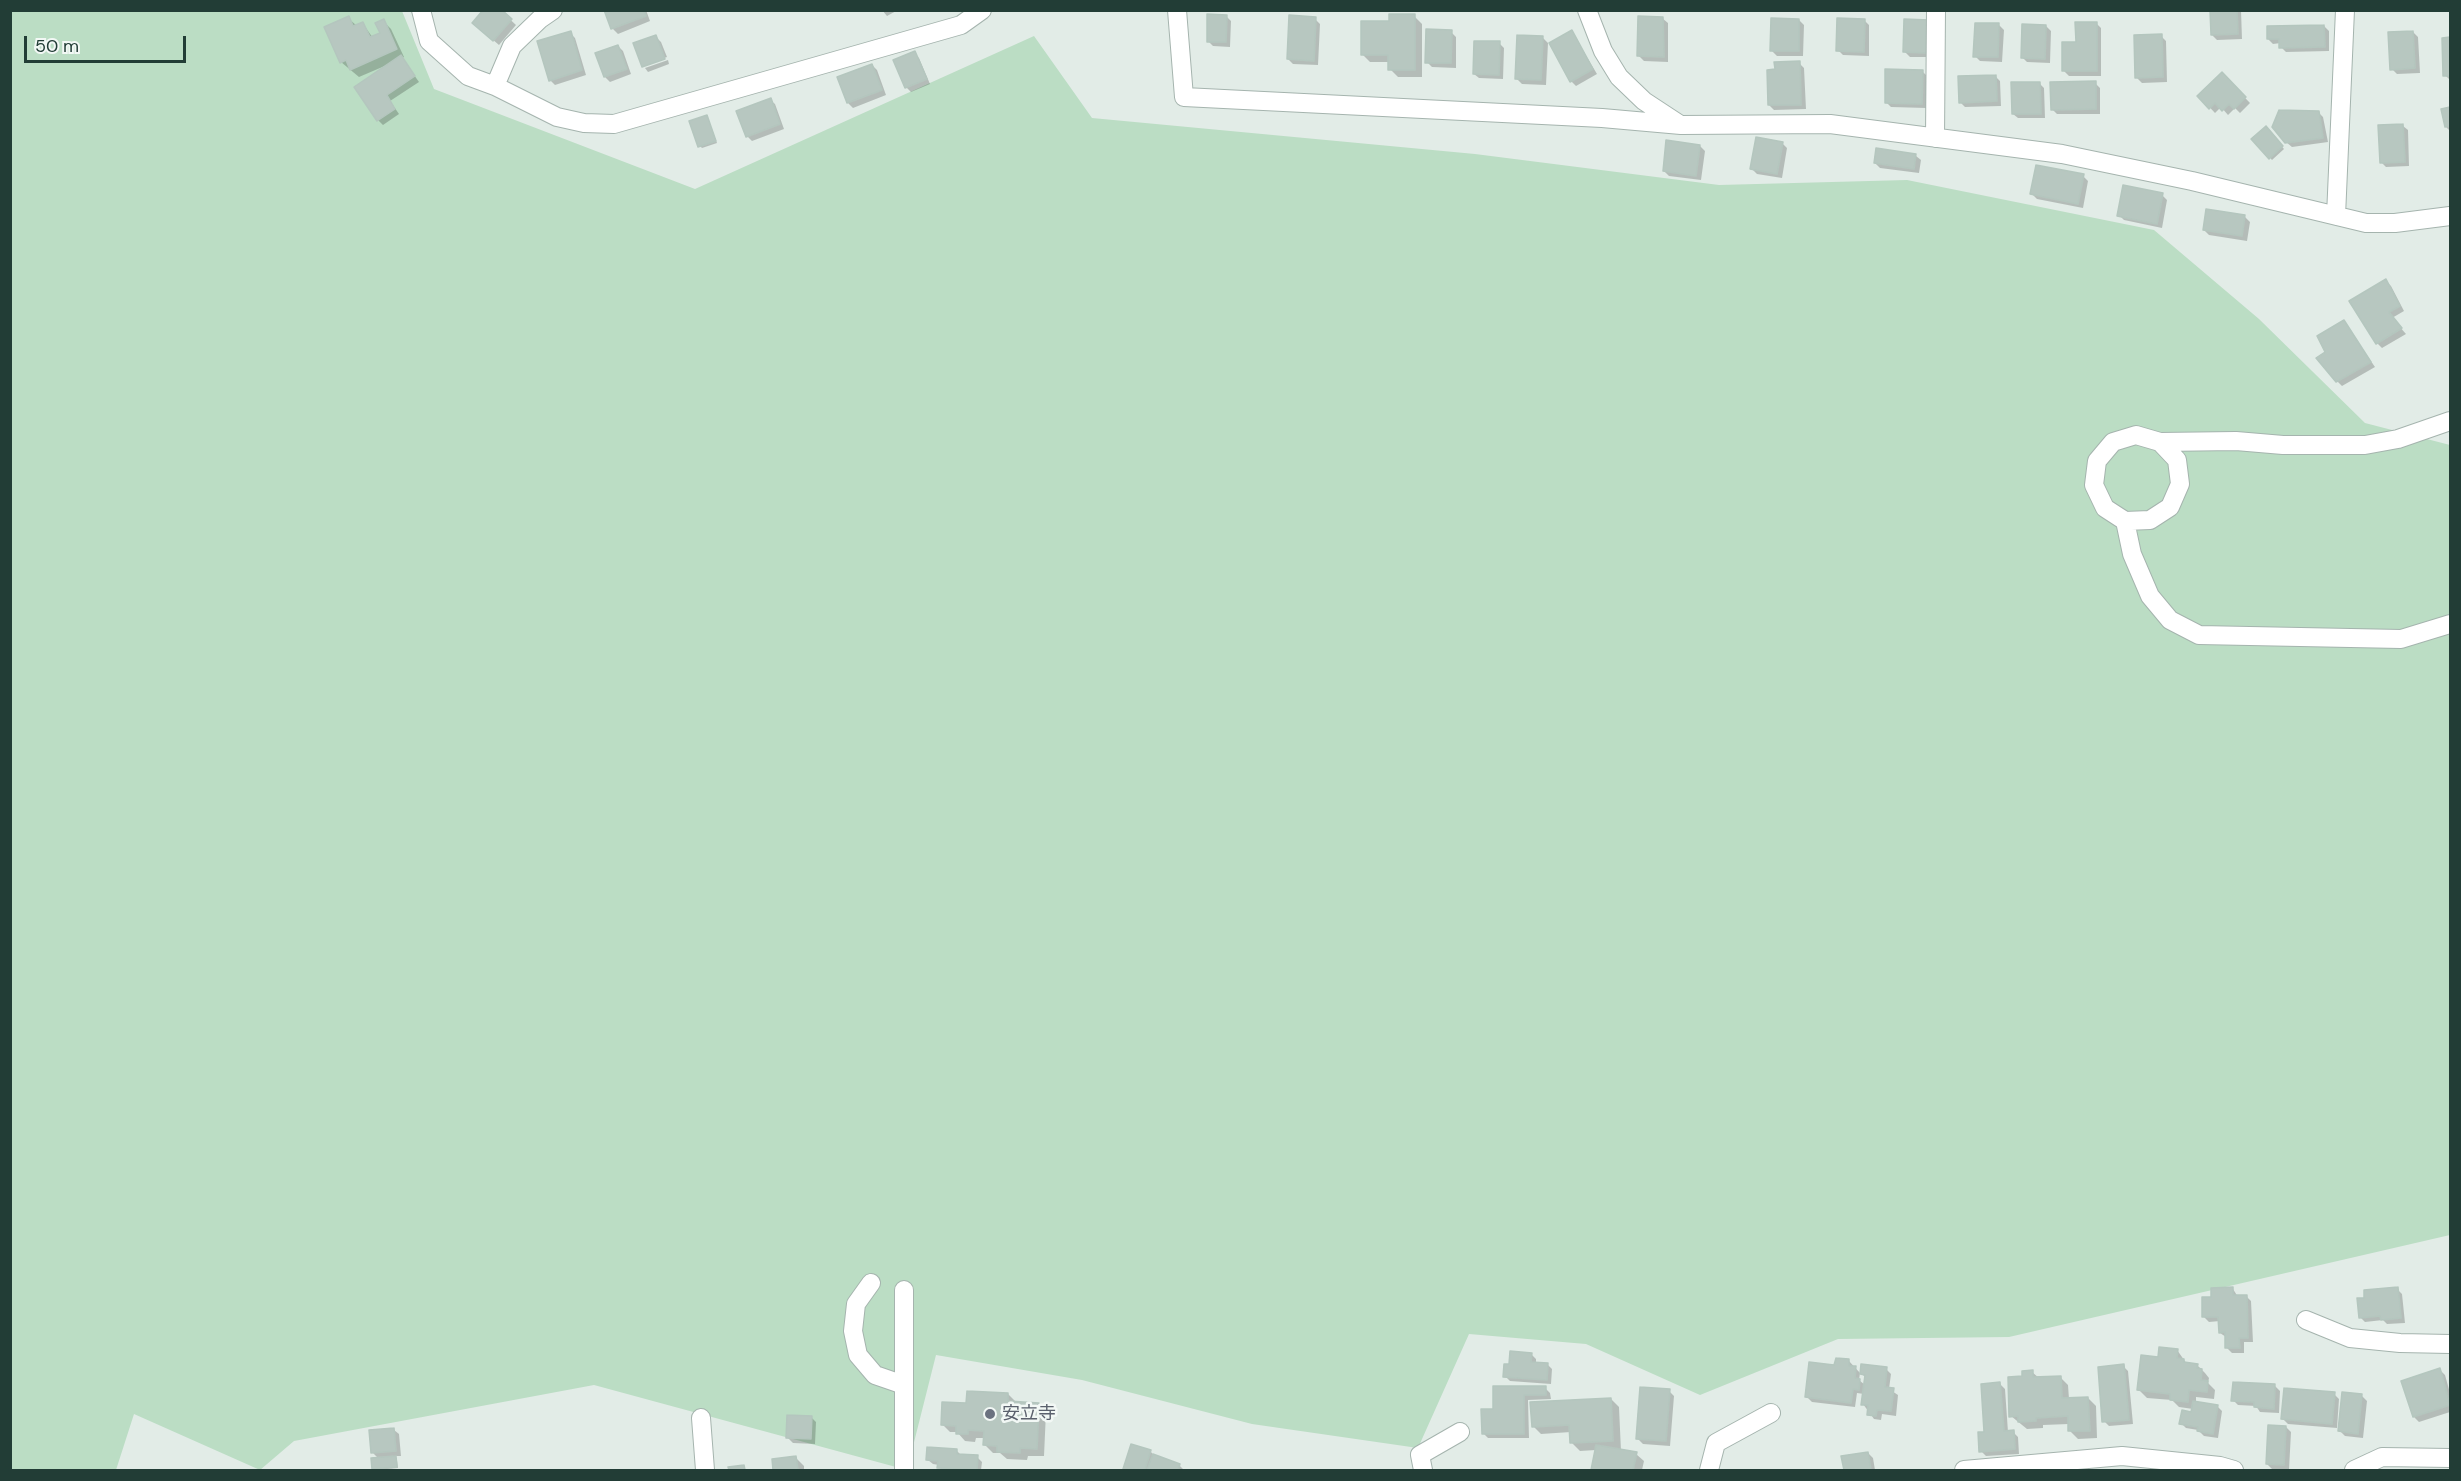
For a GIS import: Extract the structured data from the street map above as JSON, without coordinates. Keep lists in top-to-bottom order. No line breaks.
{"places":["安立寺"],"scale_bar":"50 m"}
